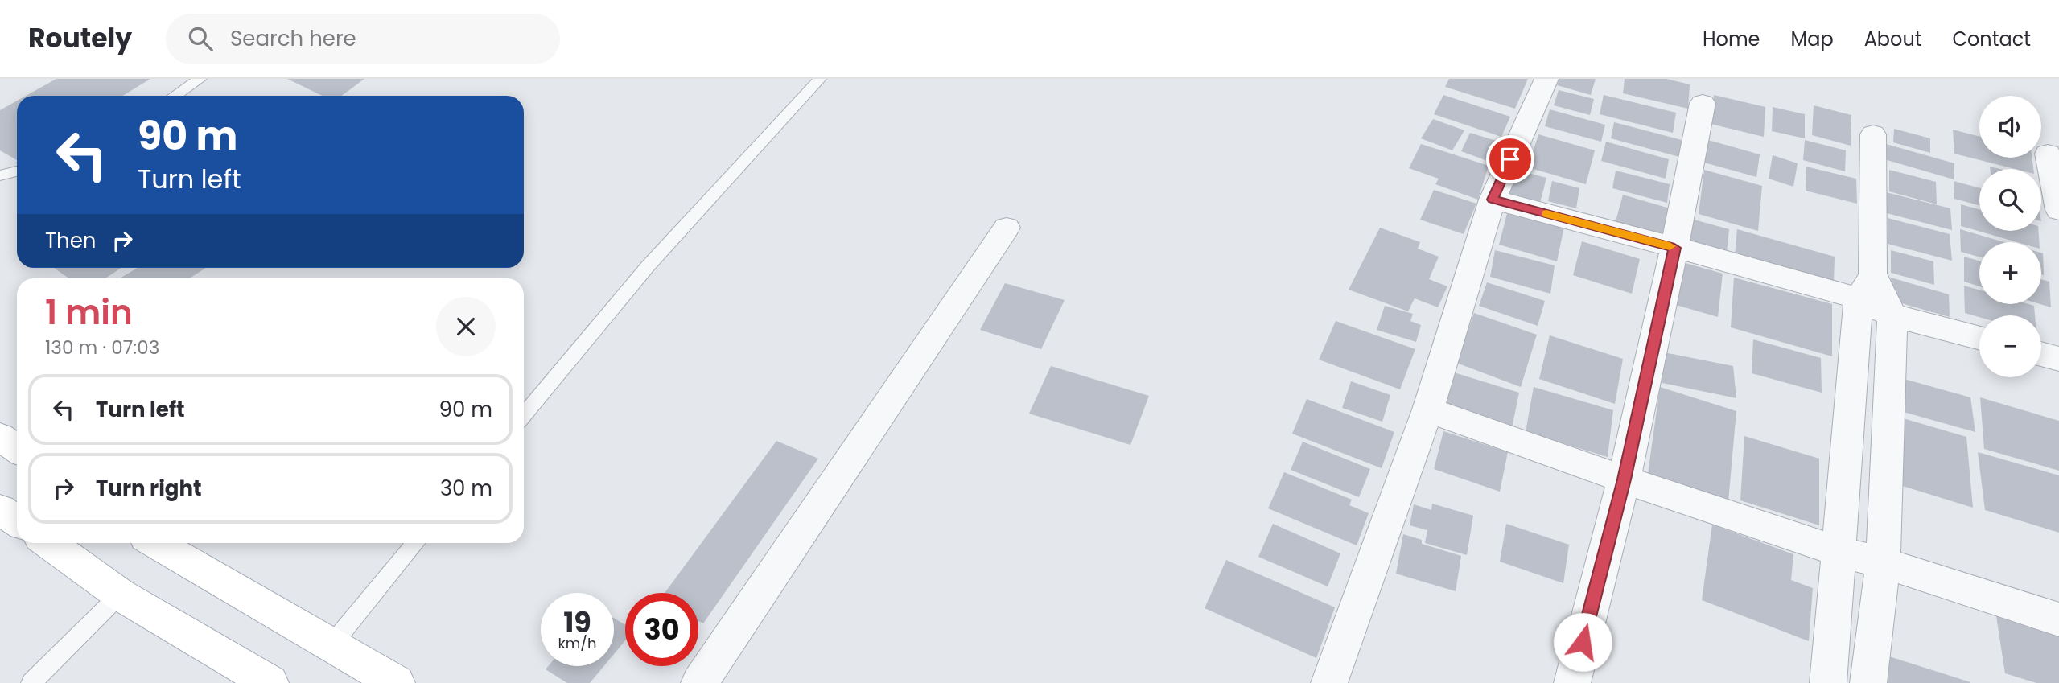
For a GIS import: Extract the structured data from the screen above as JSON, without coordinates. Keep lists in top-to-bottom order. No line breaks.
{"page":{"header":"Routely","search":"Search here","nav":["Home","Map","About","Contact"],"map_buttons":["+","−"],"turn":["90 m","Turn left"],"then":"Then","heading":["1 min","130 m · 07:03"],"list":[{"name":"Turn left","value":"90 m"},{"name":"Turn right","value":"30 m"}],"speed":"19 km/h","limit":"30"}}
